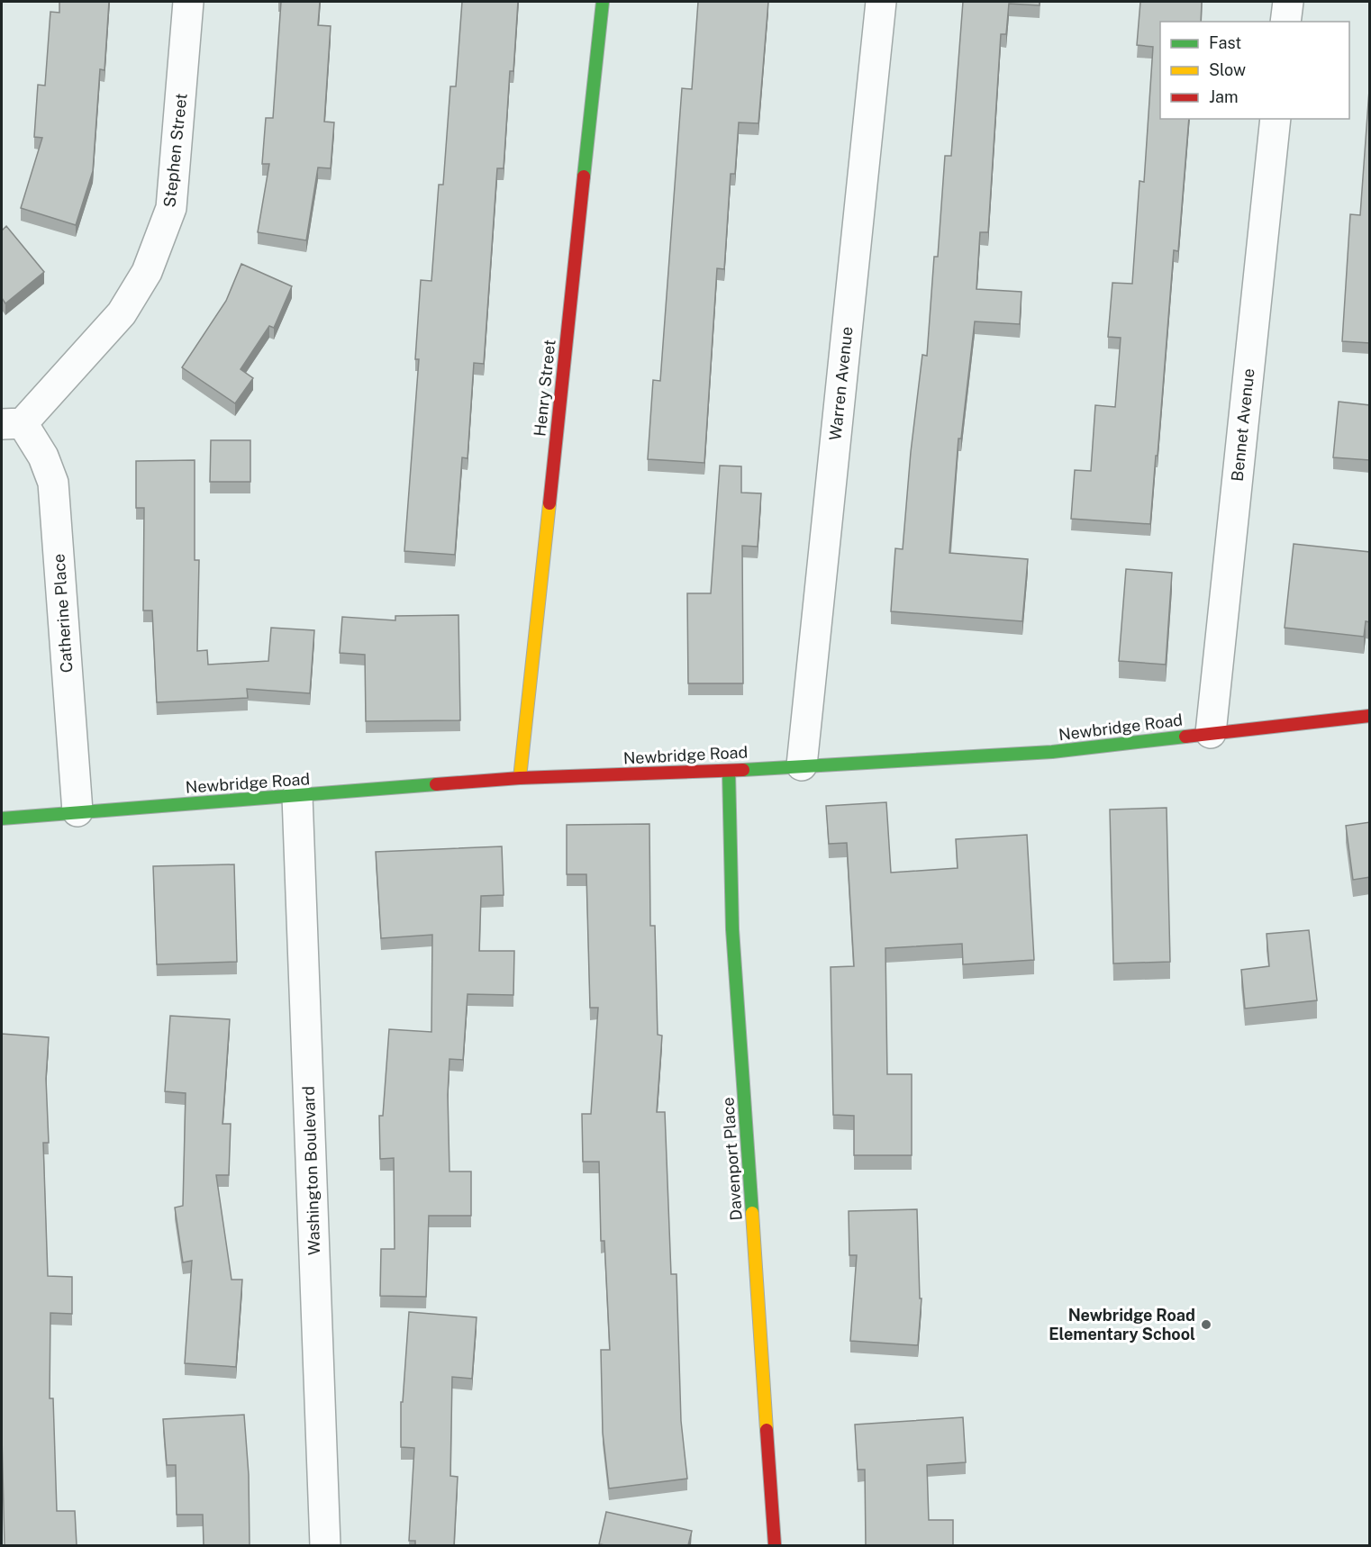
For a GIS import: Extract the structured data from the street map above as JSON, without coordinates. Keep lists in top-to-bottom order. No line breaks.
{"streets":{"street":["Stephen Street","Warren Avenue","Henry Street","Bennet Avenue","Catherine Place","Newbridge Road","Davenport Place","Washington Boulevard"]},"crossings":[["Stephen Street","Catherine Place"],["Warren Avenue","Newbridge Road"],["Henry Street","Newbridge Road"],["Bennet Avenue","Newbridge Road"],["Catherine Place","Newbridge Road"],["Newbridge Road","Davenport Place"],["Newbridge Road","Washington Boulevard"]],"places":["Newbridge Road Elementary School"],"legend":["Fast","Slow","Jam"]}
